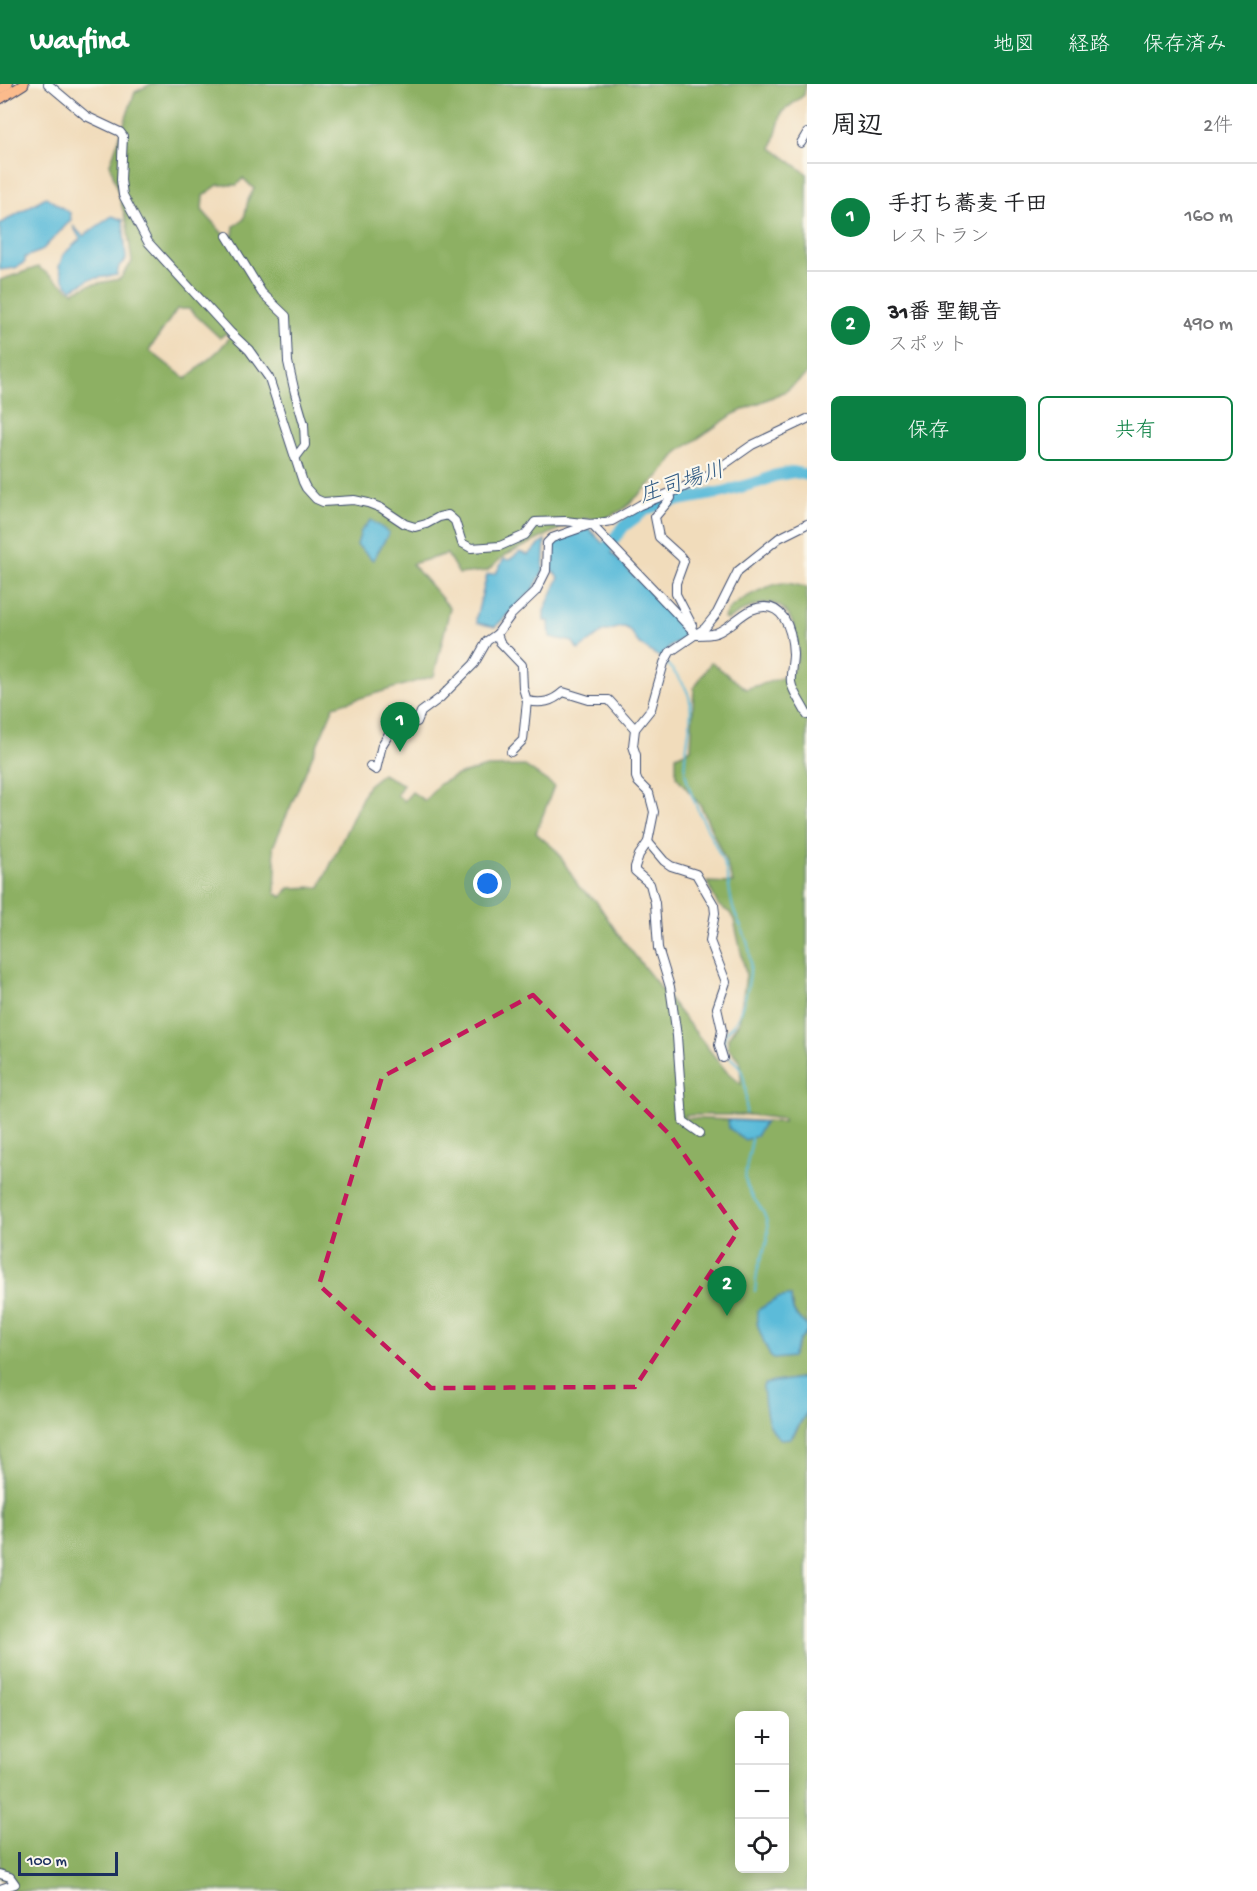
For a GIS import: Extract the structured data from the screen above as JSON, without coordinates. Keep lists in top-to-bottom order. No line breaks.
{"water":["庄司場川"],"scale_bar":"100 m","page":{"header":"Wayfind","nav":["地図","経路","保存済み"],"heading":["周辺","2件"],"list":[{"mark":"1","name":"手打ち蕎麦 千田","note":"レストラン","value":"160 m"},{"mark":"2","name":"31番 聖観音","note":"スポット","value":"490 m"}],"buttons":["保存","共有"],"pins":["1","2"],"map_buttons":["+","−"],"scale":"100 m"}}
